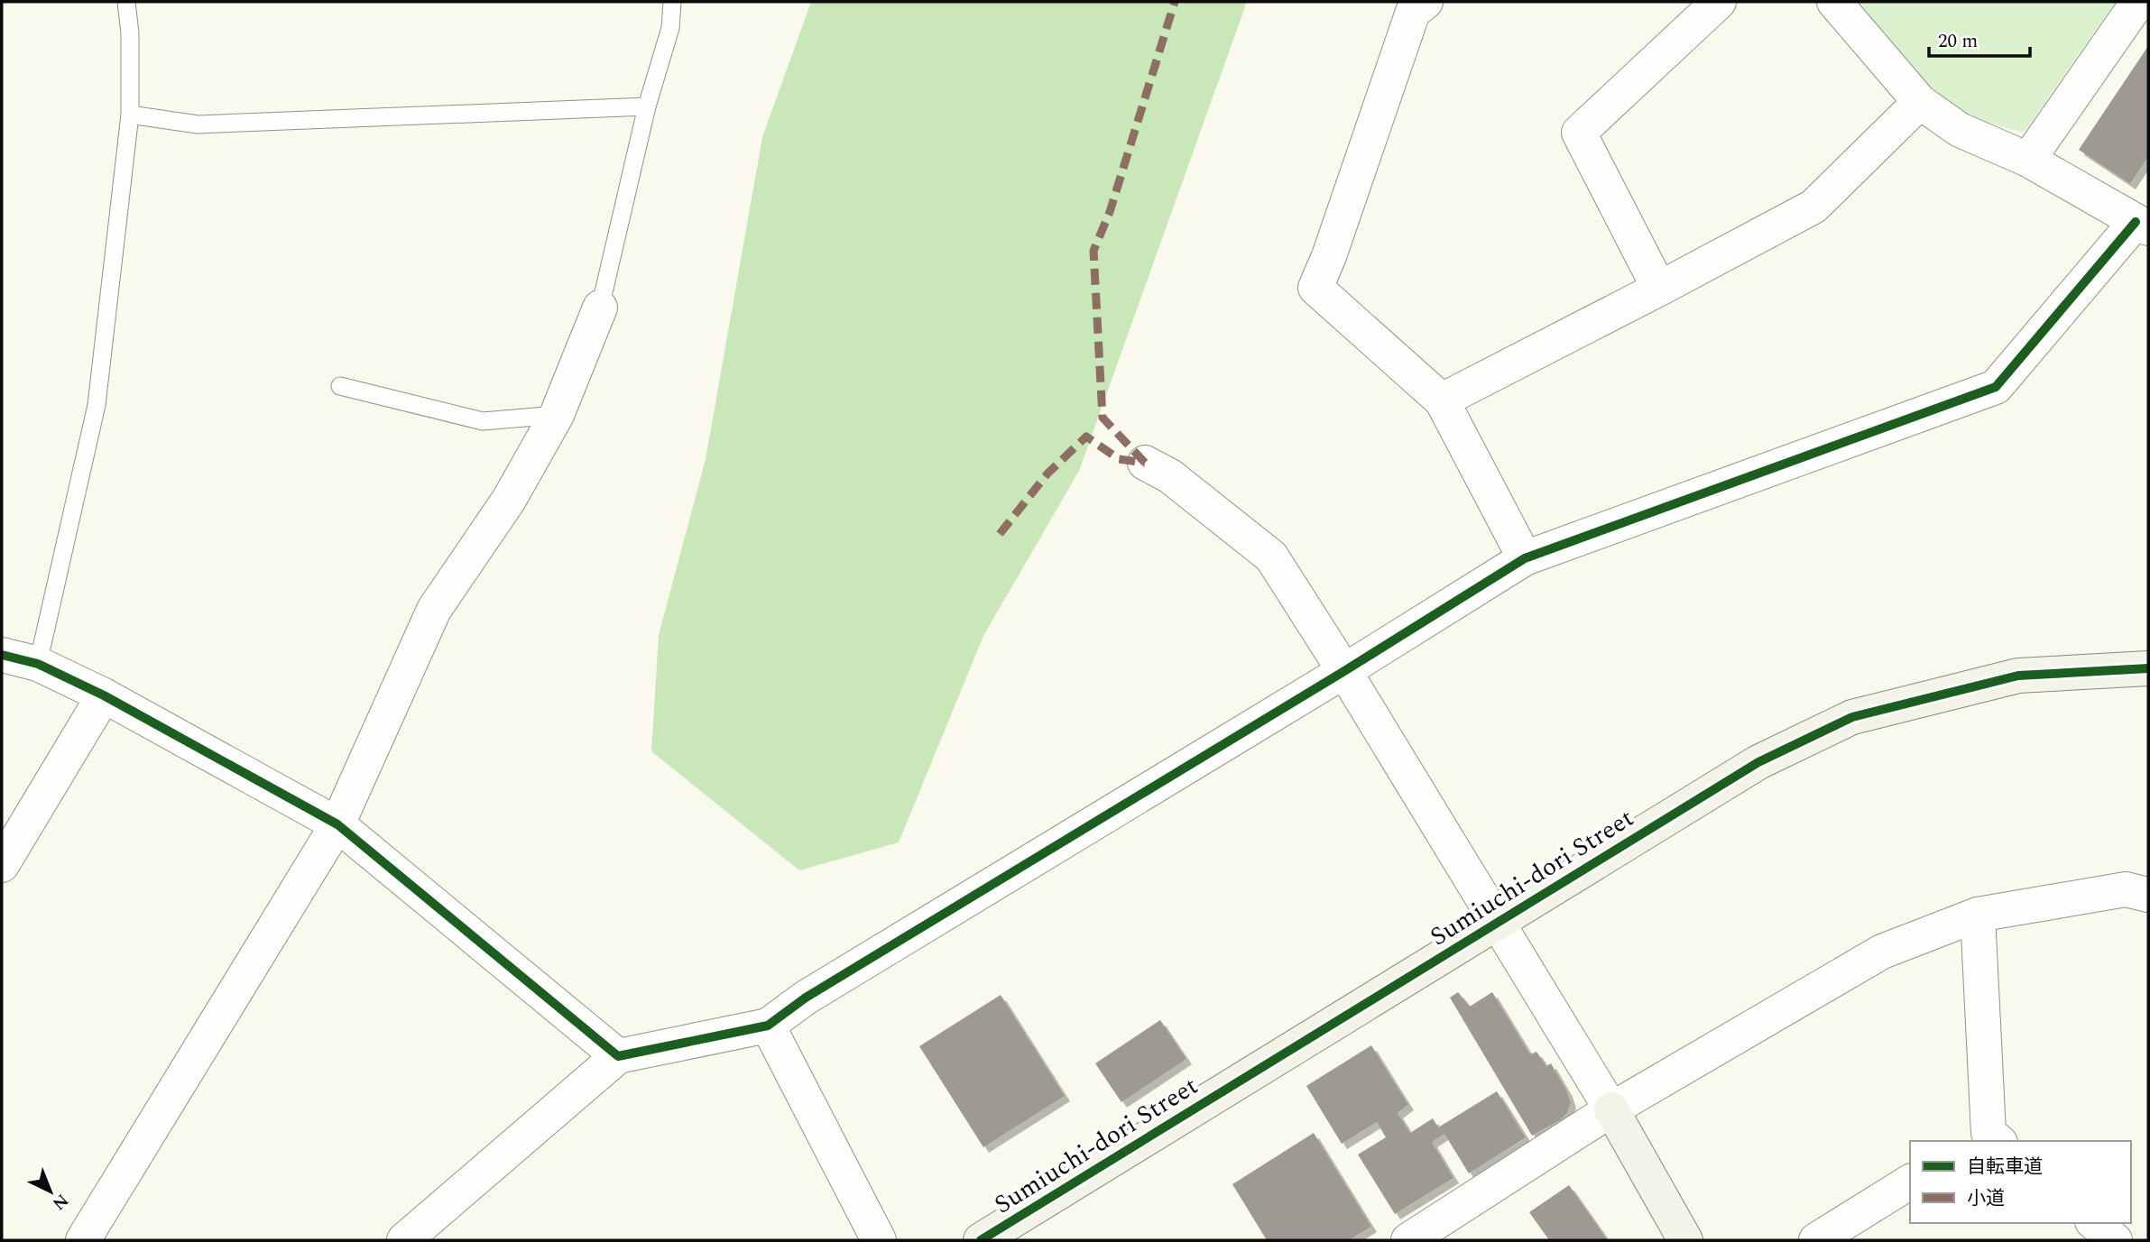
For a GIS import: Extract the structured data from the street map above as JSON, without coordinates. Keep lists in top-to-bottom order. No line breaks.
{"streets":{"street":["Sumiuchi-dori Street"]},"legend":["自転車道","小道"],"scale_bar":"20 m","north":"bottom right"}
